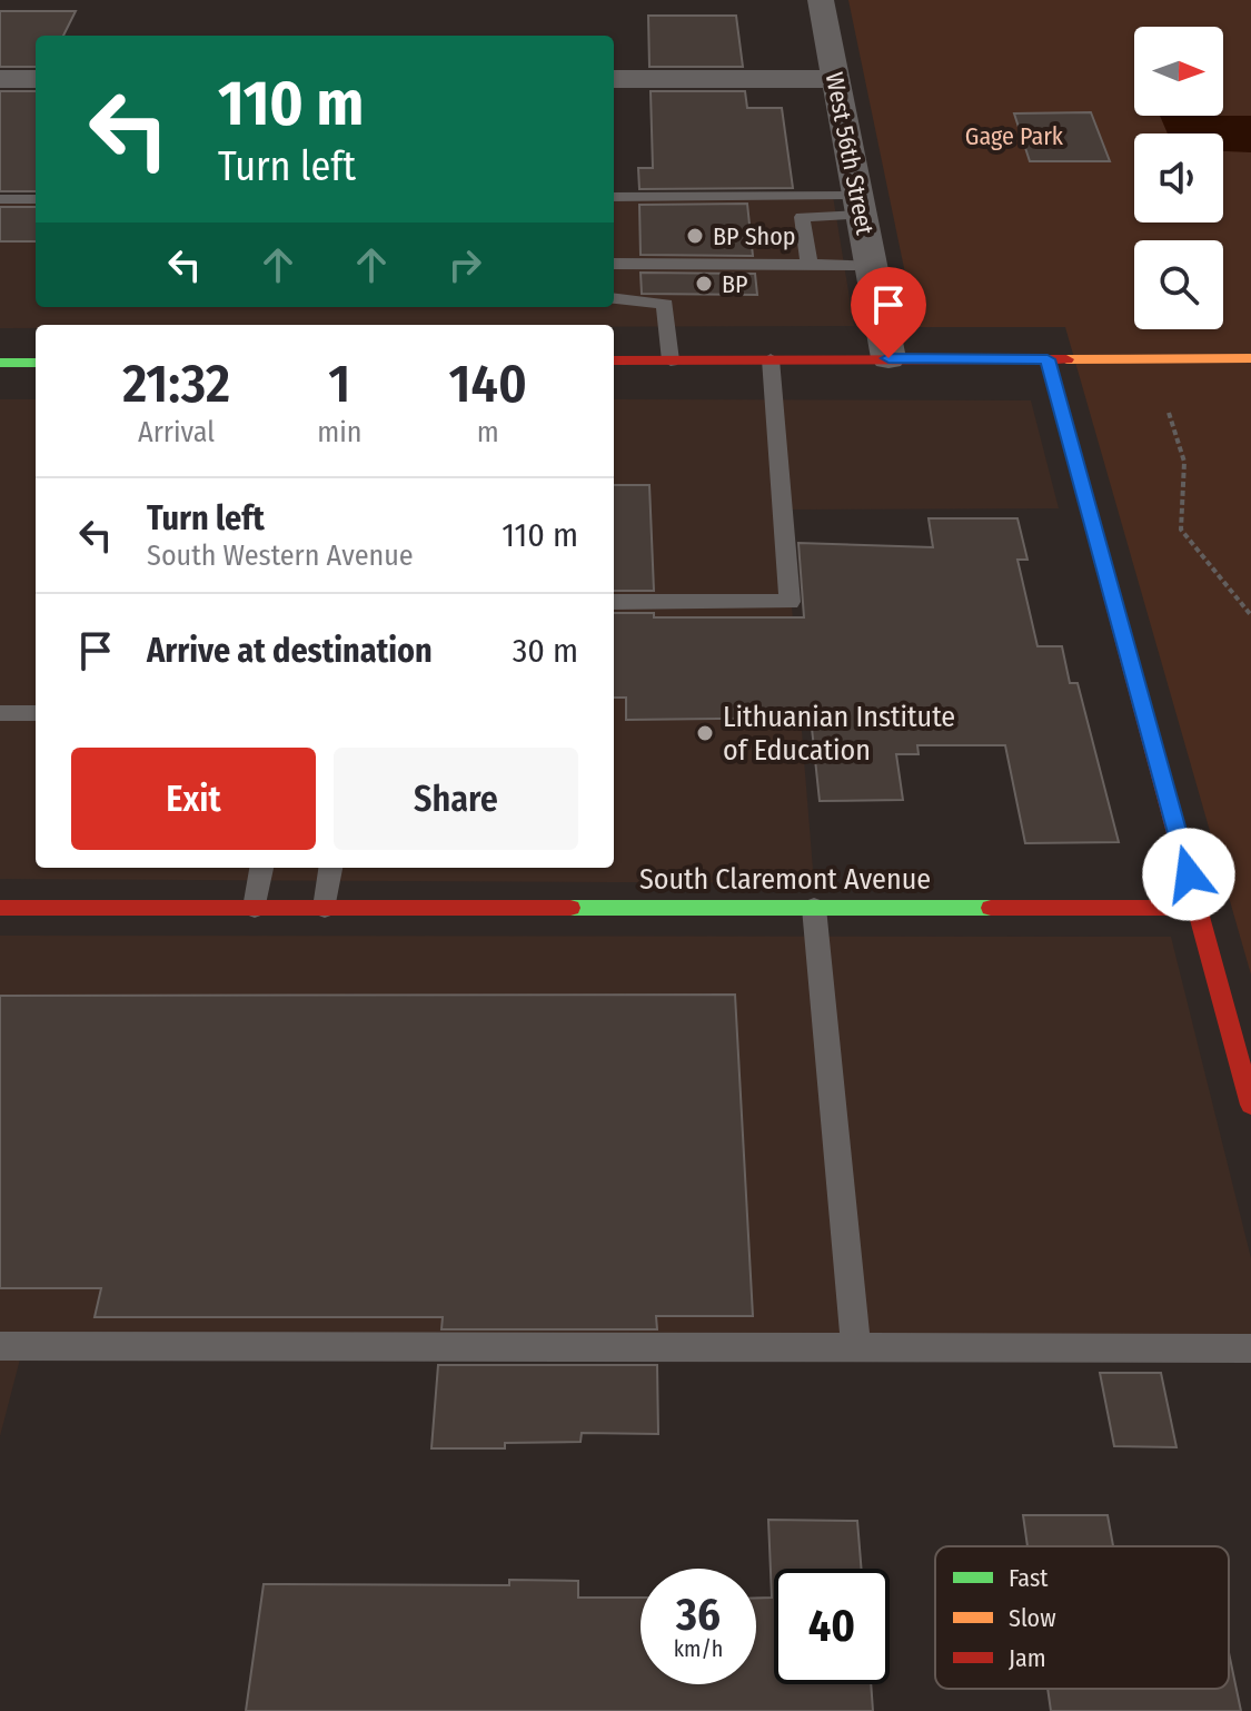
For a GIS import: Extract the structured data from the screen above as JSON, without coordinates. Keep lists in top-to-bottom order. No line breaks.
{"streets":{"street":["West 56th Street","South Claremont Avenue"]},"parks":["Gage Park"],"places":["BP Shop","BP","Lithuanian Institute of Education"],"legend":["Fast","Slow","Jam"],"north":"right","page":{"turn":["110 m","Turn left"],"eta":["21:32","Arrival","1","min","140","m"],"list":[{"name":"Turn left","note":"South Western Avenue","value":"110 m"},{"name":"Arrive at destination","value":"30 m"}],"buttons":["Exit","Share"],"speed":"36 km/h","limit":"40"}}
